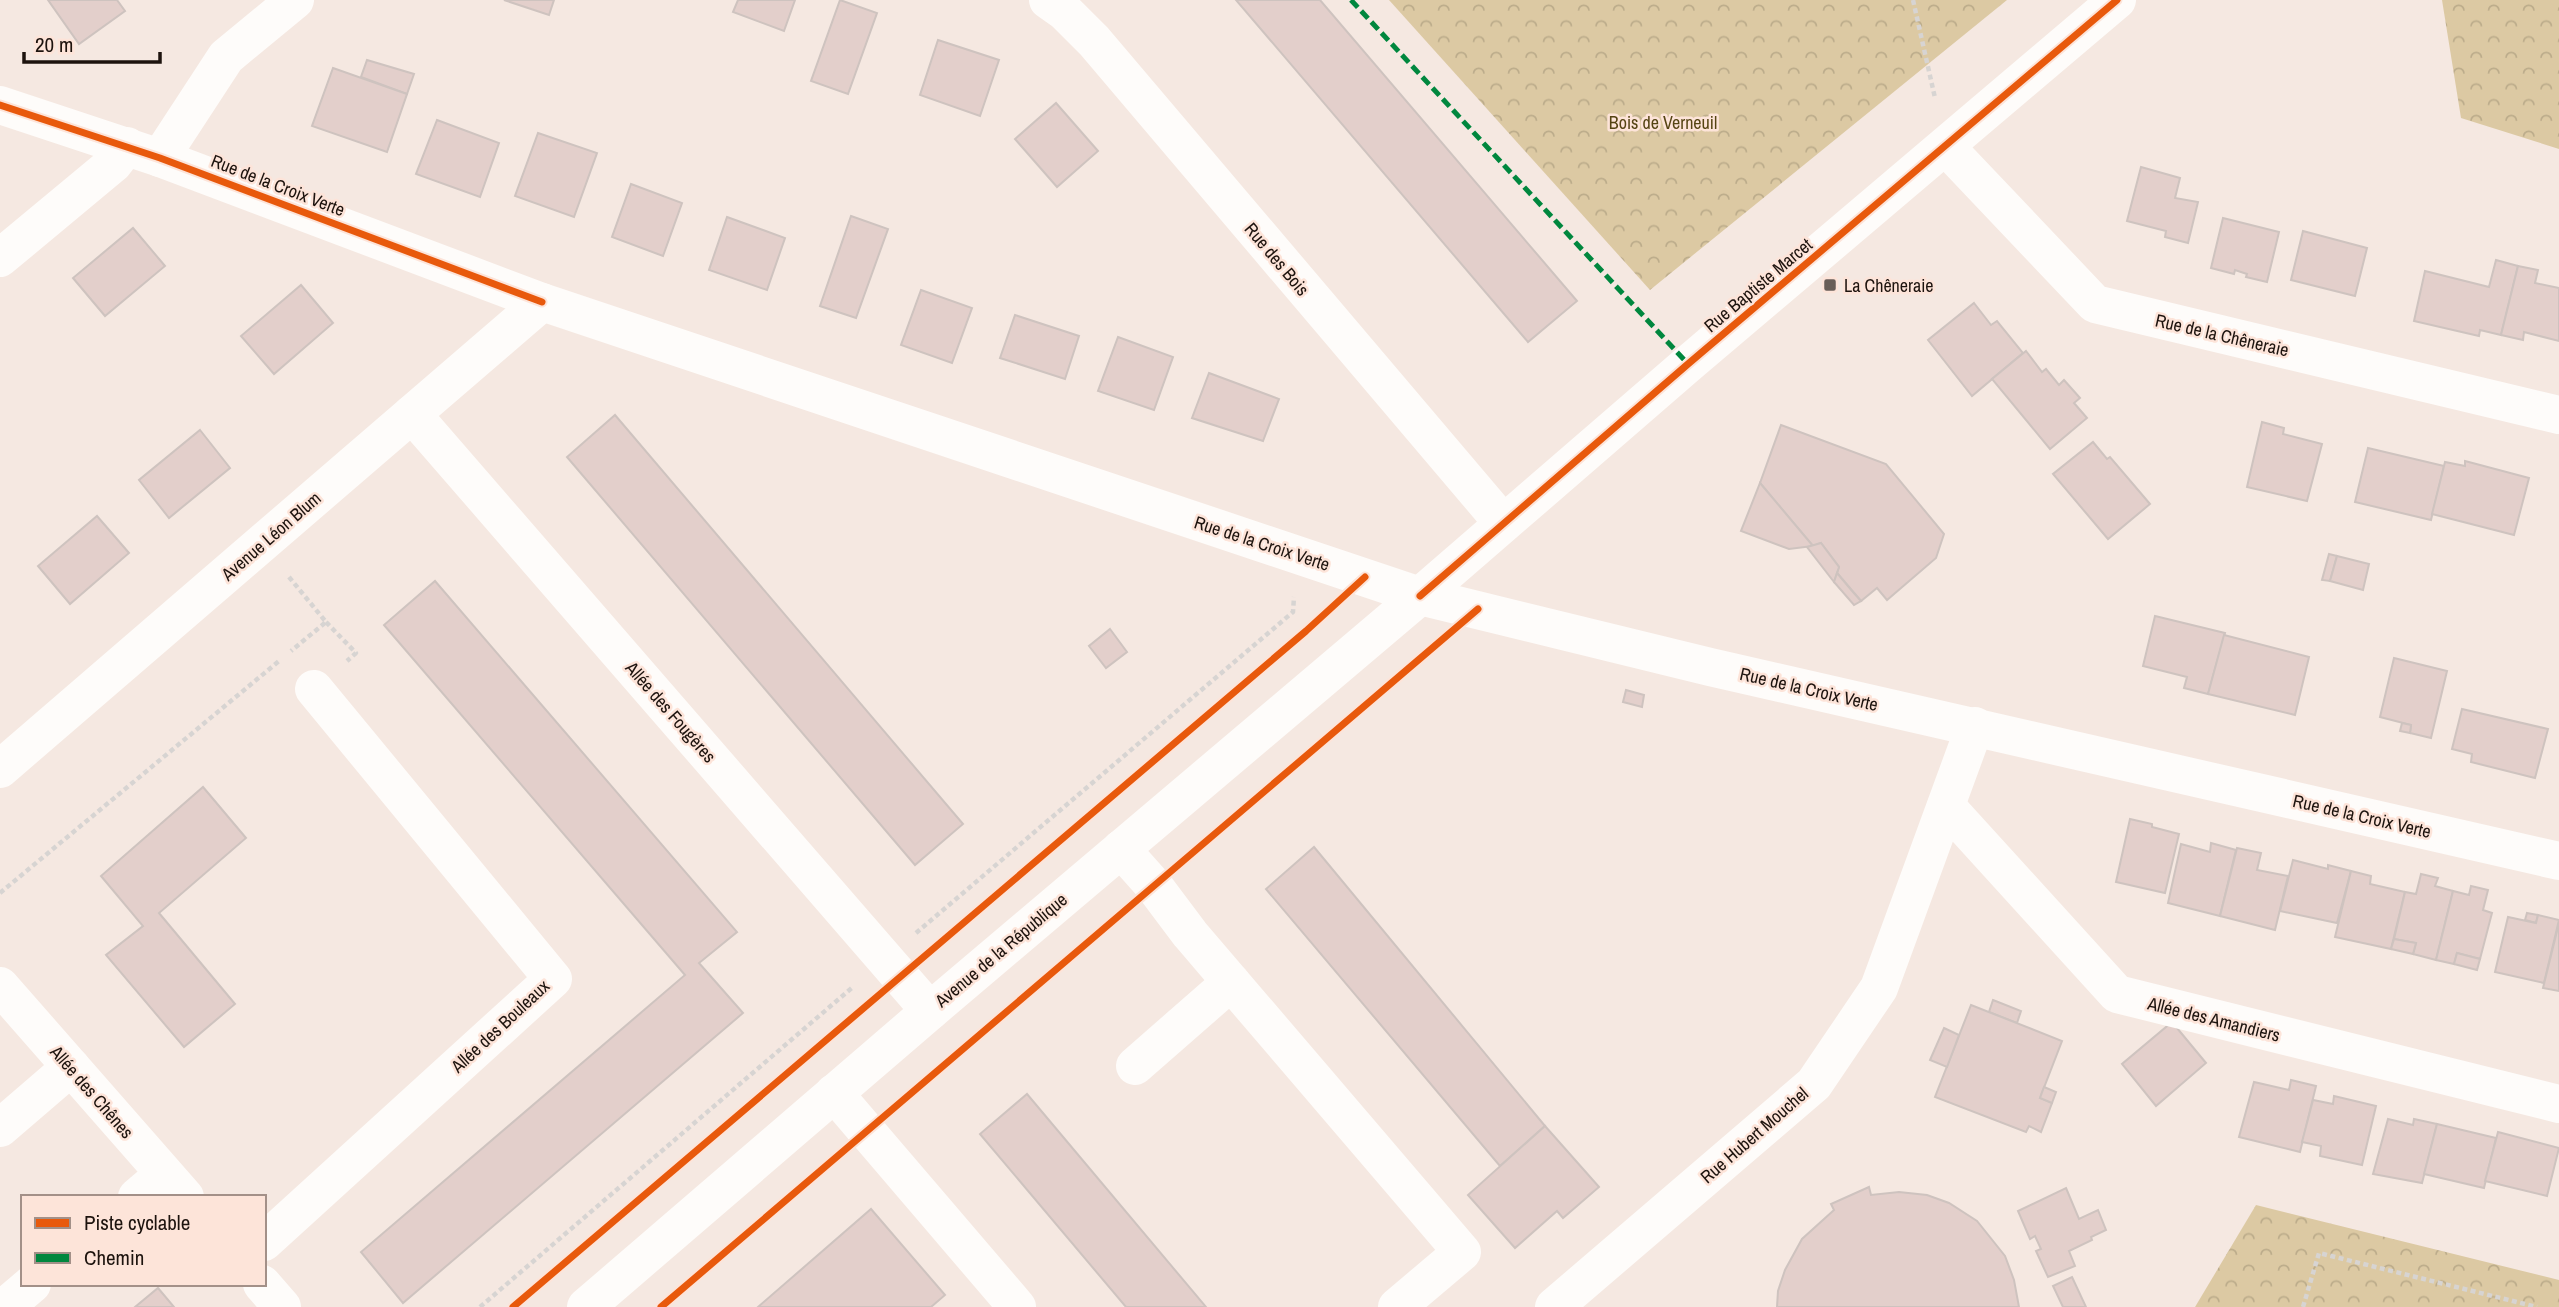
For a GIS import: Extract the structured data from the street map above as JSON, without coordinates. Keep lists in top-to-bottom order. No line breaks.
{"streets":{"street":["Rue de la Croix Verte","Rue des Bois","Rue Baptiste Marcet","Rue de la Chêneraie","Avenue Léon Blum","Allée des Fougères","Avenue de la République","Allée des Amandiers","Allée des Bouleaux","Allée des Chênes","Rue Hubert Mouchel"]},"crossings":[["Rue de la Croix Verte","Rue Baptiste Marcet"],["Rue de la Croix Verte","Avenue Léon Blum"],["Rue de la Croix Verte","Avenue de la République"],["Rue de la Croix Verte","Rue Hubert Mouchel"],["Rue des Bois","Rue Baptiste Marcet"],["Rue Baptiste Marcet","Rue de la Chêneraie"],["Rue Baptiste Marcet","Avenue de la République"],["Avenue Léon Blum","Allée des Fougères"],["Allée des Fougères","Avenue de la République"],["Allée des Amandiers","Rue Hubert Mouchel"]],"parks":["Bois de Verneuil"],"places":{"transit":["La Chêneraie"]},"legend":["Piste cyclable","Chemin"],"scale_bar":"20 m"}
